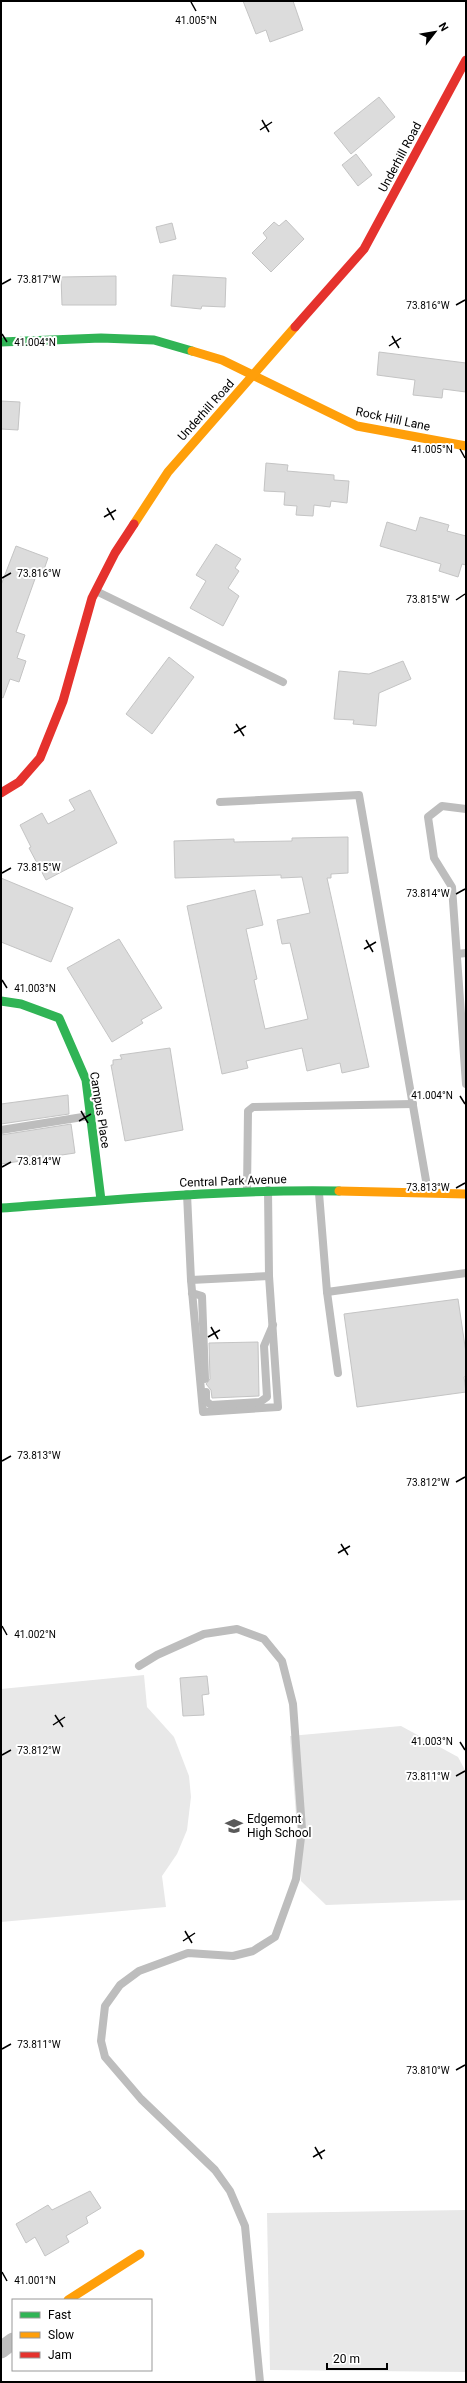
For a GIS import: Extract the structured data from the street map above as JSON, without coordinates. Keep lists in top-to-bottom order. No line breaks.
{"streets":{"street":["Underhill Road","Rock Hill Lane","Campus Place","Central Park Avenue"]},"crossings":[["Underhill Road","Rock Hill Lane"],["Campus Place","Central Park Avenue"]],"places":{"school or university":["Edgemont High School"]},"legend":["Fast","Slow","Jam"],"scale_bar":"20 m","north":"top right","coordinates":["41.005°N","73.817°W","73.816°W","41.004°N","73.815°W","73.814°W","41.003°N","73.813°W","73.812°W","41.002°N","73.811°W","73.810°W","41.001°N"]}
